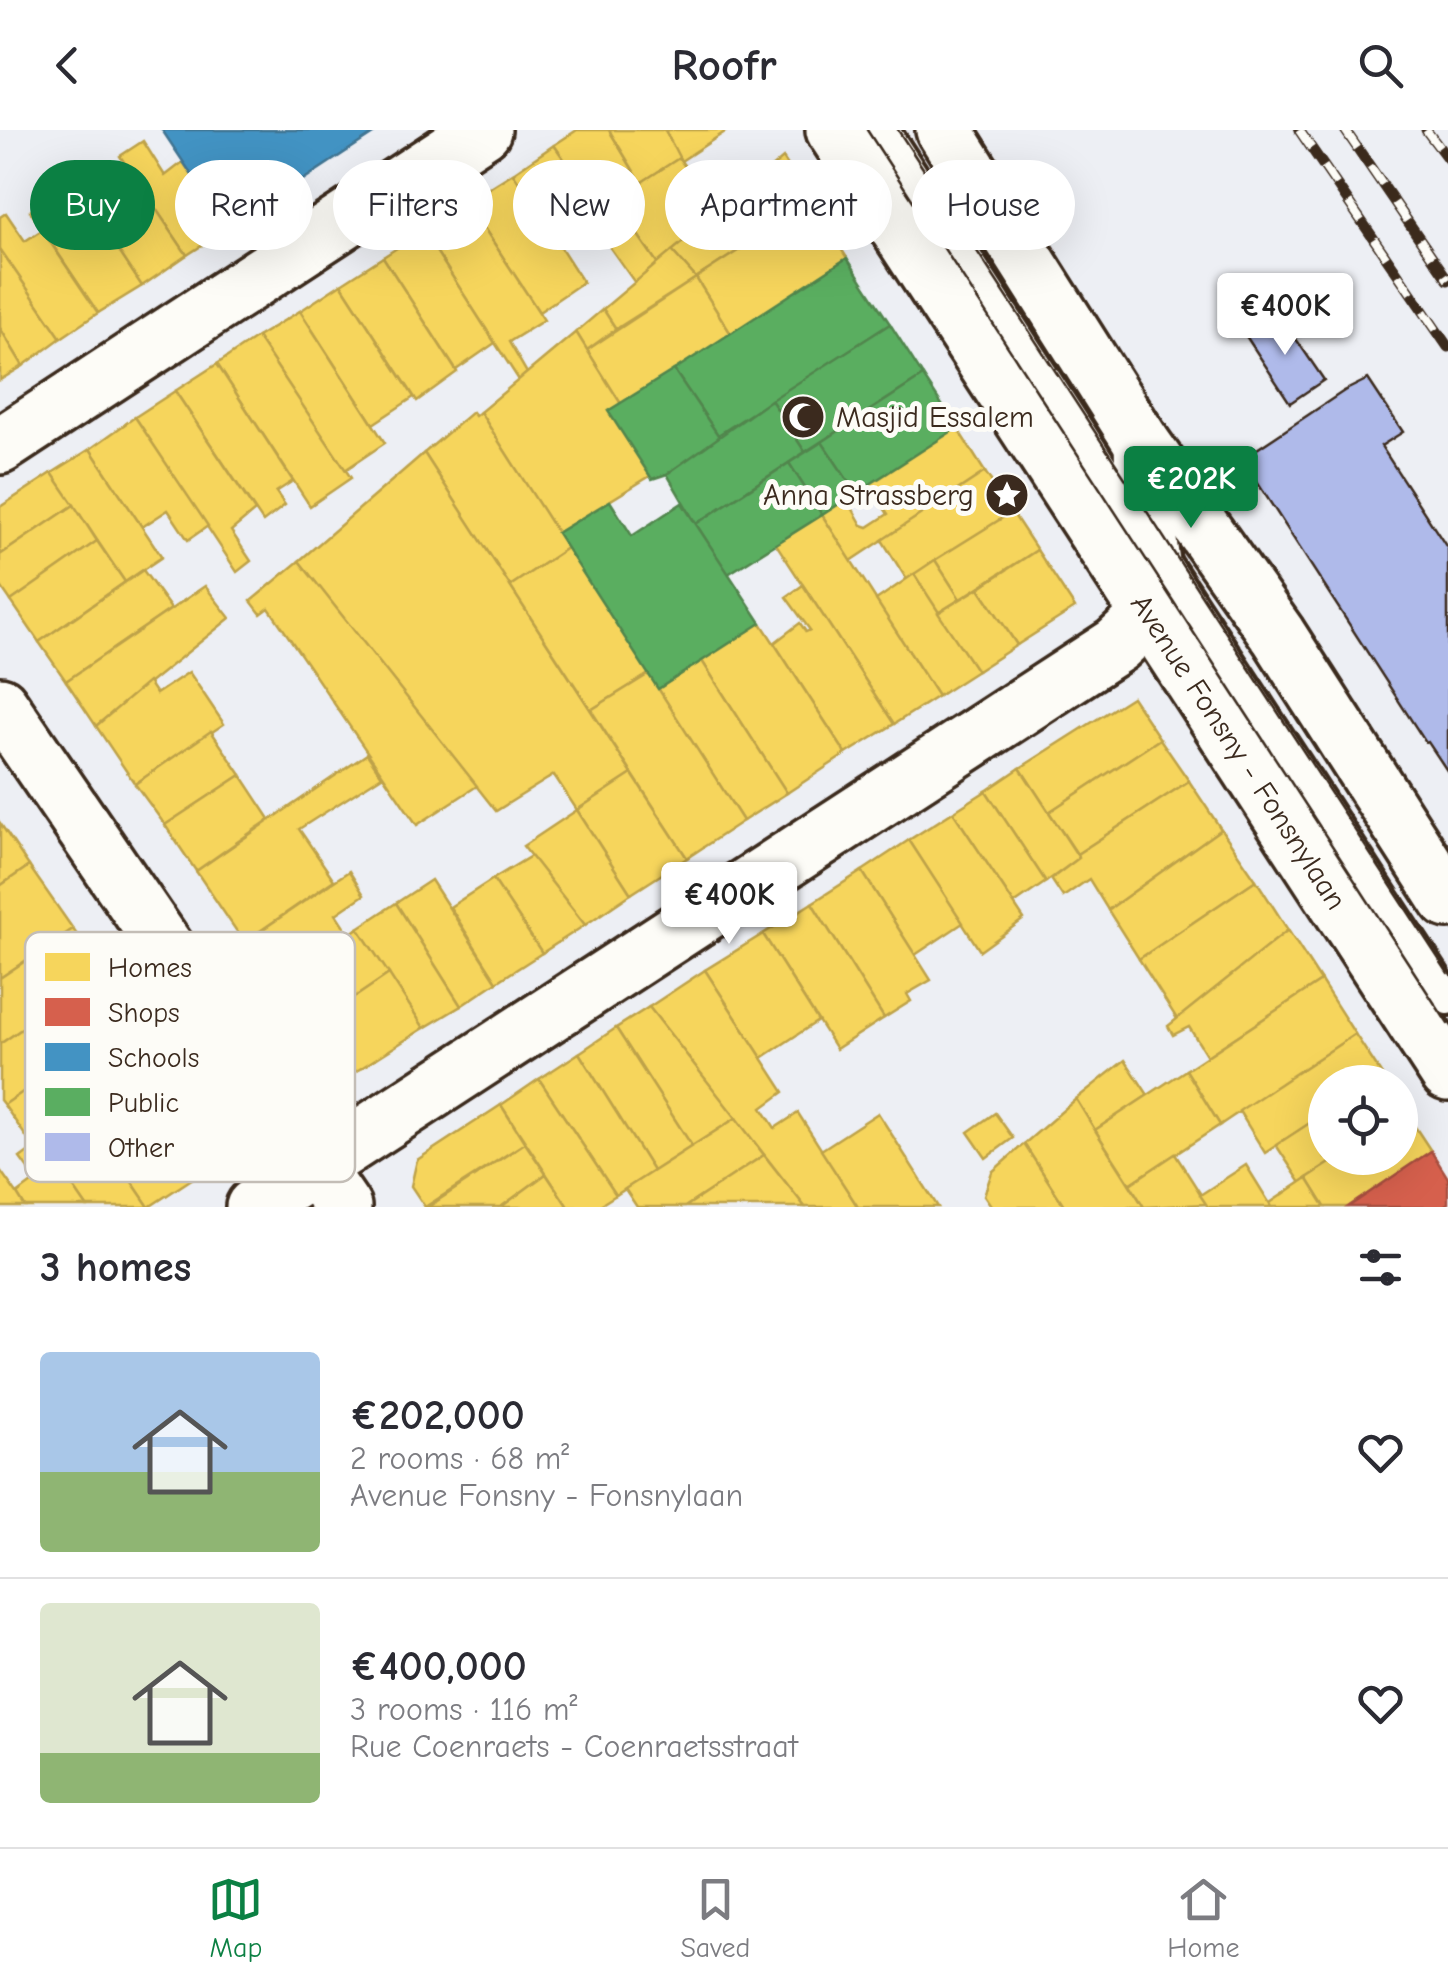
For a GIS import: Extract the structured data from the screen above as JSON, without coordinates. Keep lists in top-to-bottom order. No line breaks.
{"streets":{"street":["Avenue Fonsny - Fonsnylaan"]},"places":{"mosque":["Masjid Essalem"],"place":["Anna Strassberg"]},"legend":["Homes","Shops","Schools","Public","Other"],"page":{"header":"Roofr","chip":["Buy","Rent","Filters","New","Apartment","House"],"price":["€400K","€202K","€400K"],"heading":"3 homes","list":[{"name":"€202,000","note":"2 rooms · 68 m² · Avenue Fonsny - Fonsnylaan"},{"name":"€400,000","note":"3 rooms · 116 m² · Rue Coenraets - Coenraetsstraat"}],"tabs":["Map","Saved","Home"]}}
